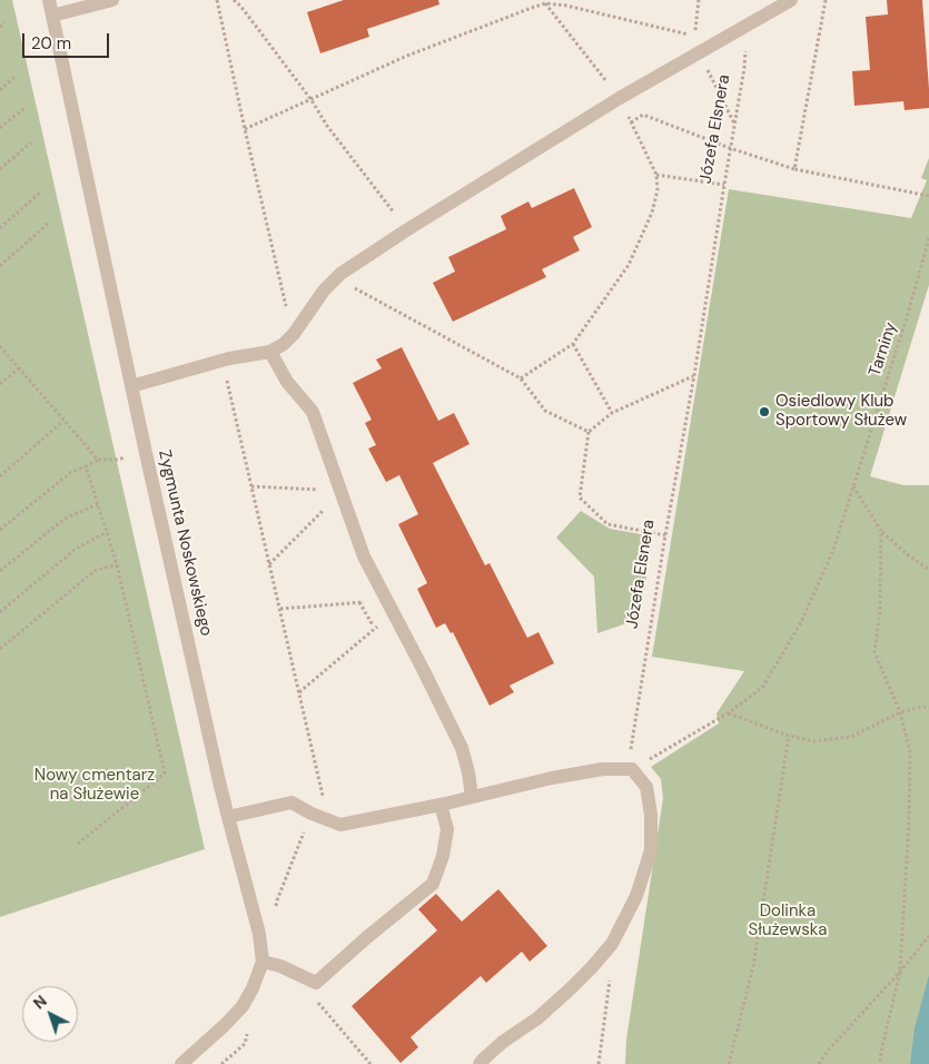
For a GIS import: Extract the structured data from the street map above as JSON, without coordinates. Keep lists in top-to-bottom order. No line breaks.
{"streets":{"street":["Zygmunta Noskowskiego"],"path":["Józefa Elsnera","Tarniny"]},"crossings":[["Józefa Elsnera","Tarniny"]],"parks":["Nowy cmentarz na Służewie","Dolinka Służewska"],"places":["Osiedlowy Klub Sportowy Służew"],"scale_bar":"20 m","north":"top left"}
